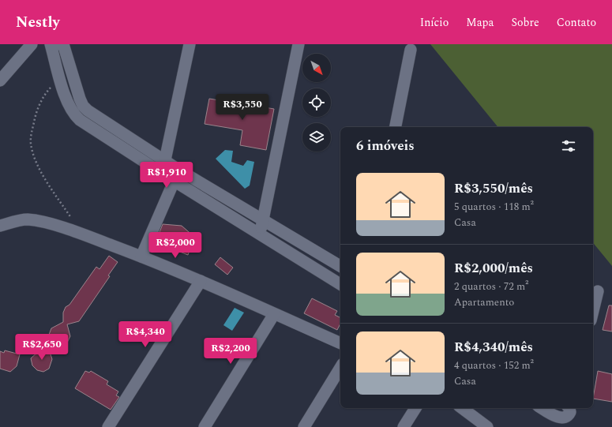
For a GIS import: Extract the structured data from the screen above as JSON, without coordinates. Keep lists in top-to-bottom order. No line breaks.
{"north":"bottom right","page":{"header":"Nestly","nav":["Início","Mapa","Sobre","Contato"],"price":["R$3,550","R$1,910","R$2,000","R$4,340","R$2,650","R$2,200"],"heading":"6 imóveis","list":[{"name":"R$3,550/mês","note":"5 quartos · 118 m² · Casa"},{"name":"R$2,000/mês","note":"2 quartos · 72 m² · Apartamento"},{"name":"R$4,340/mês","note":"4 quartos · 152 m² · Casa"}]}}
